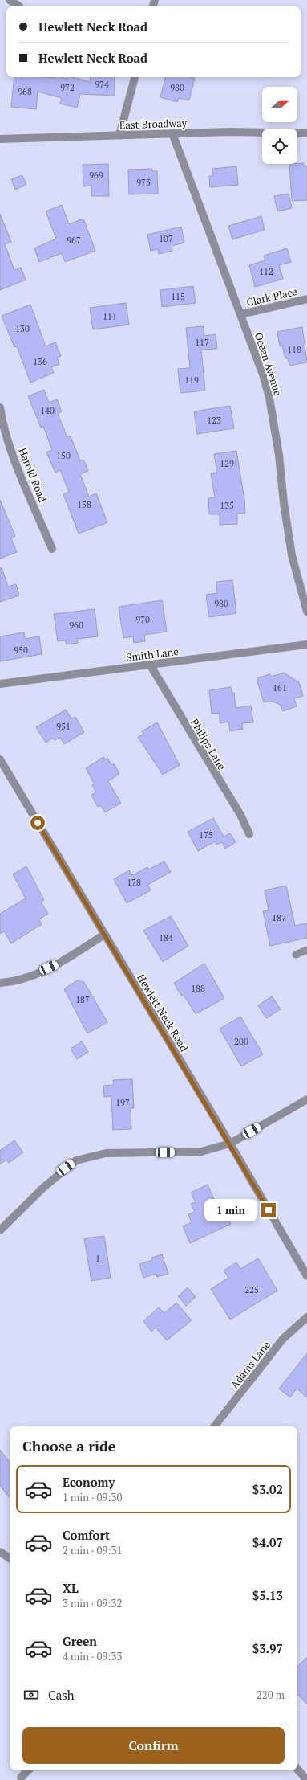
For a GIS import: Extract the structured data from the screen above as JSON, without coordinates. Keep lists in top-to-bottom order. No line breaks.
{"streets":{"street":["East Broadway","Clark Place","Ocean Avenue","Harold Road","Smith Lane","Philips Lane","Hewlett Neck Road","Adams Lane"]},"crossings":[["East Broadway","Ocean Avenue"],["Clark Place","Ocean Avenue"],["Smith Lane","Philips Lane"]],"house_numbers":["974","972","980","968","969","973","107","967","112","115","111","130","117","118","136","119","140","123","150","129","158","135","980","970","960","950","161","951","175","178","187","184","188","187","200","197","1","225"],"north":"right","page":{"banner":["Hewlett Neck Road","Hewlett Neck Road"],"bubble":"1 min","heading":"Choose a ride","list":[{"name":"Economy","note":"1 min · 09:30","value":"$3.02"},{"name":"Comfort","note":"2 min · 09:31","value":"$4.07"},{"name":"XL","note":"3 min · 09:32","value":"$5.13"},{"name":"Green","note":"4 min · 09:33","value":"$3.97"}],"pay":["Cash","220 m"],"buttons":"Confirm"}}
